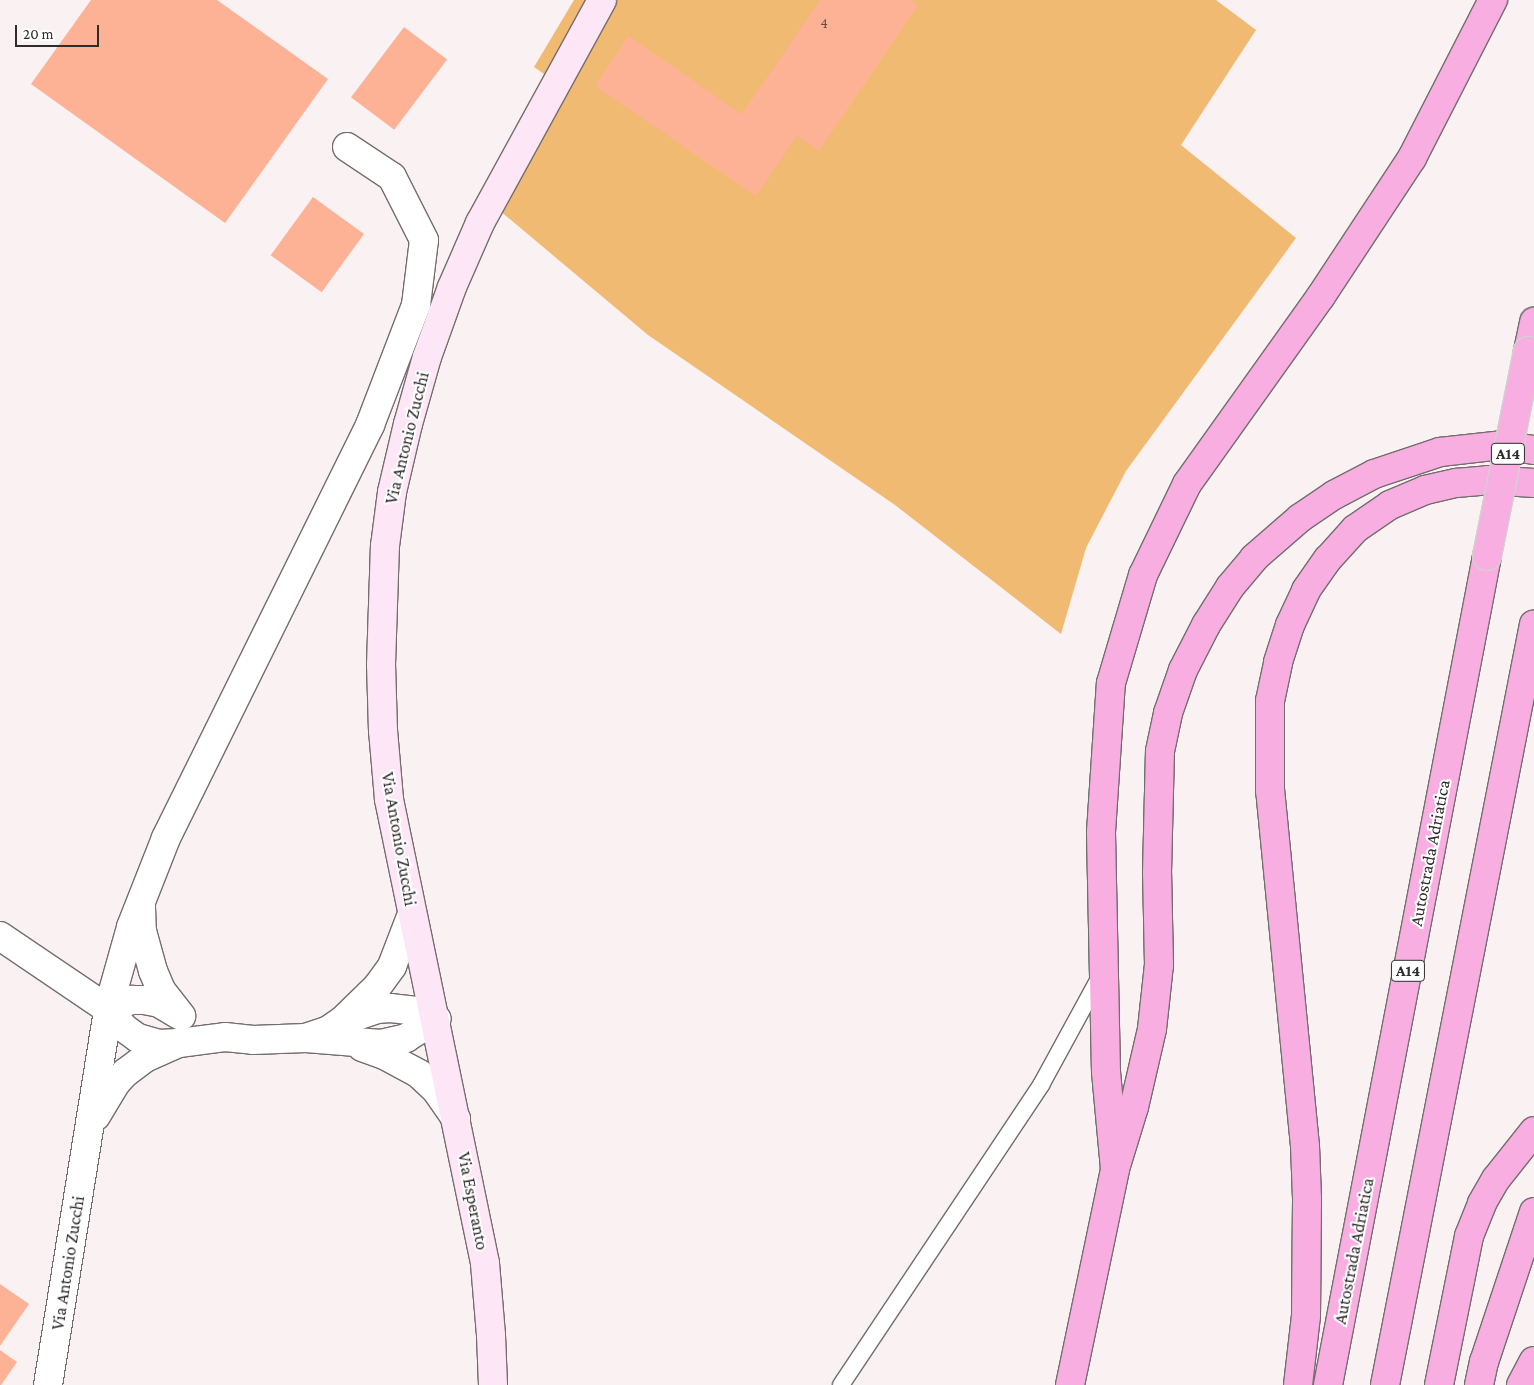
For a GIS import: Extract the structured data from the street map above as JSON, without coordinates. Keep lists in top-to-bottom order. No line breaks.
{"streets":{"highway":["A14","Autostrada Adriatica"],"main road":["Via Antonio Zucchi","Via Esperanto"]},"crossings":[["Via Antonio Zucchi","Via Esperanto"]],"house_numbers":["4"],"scale_bar":"20 m"}
